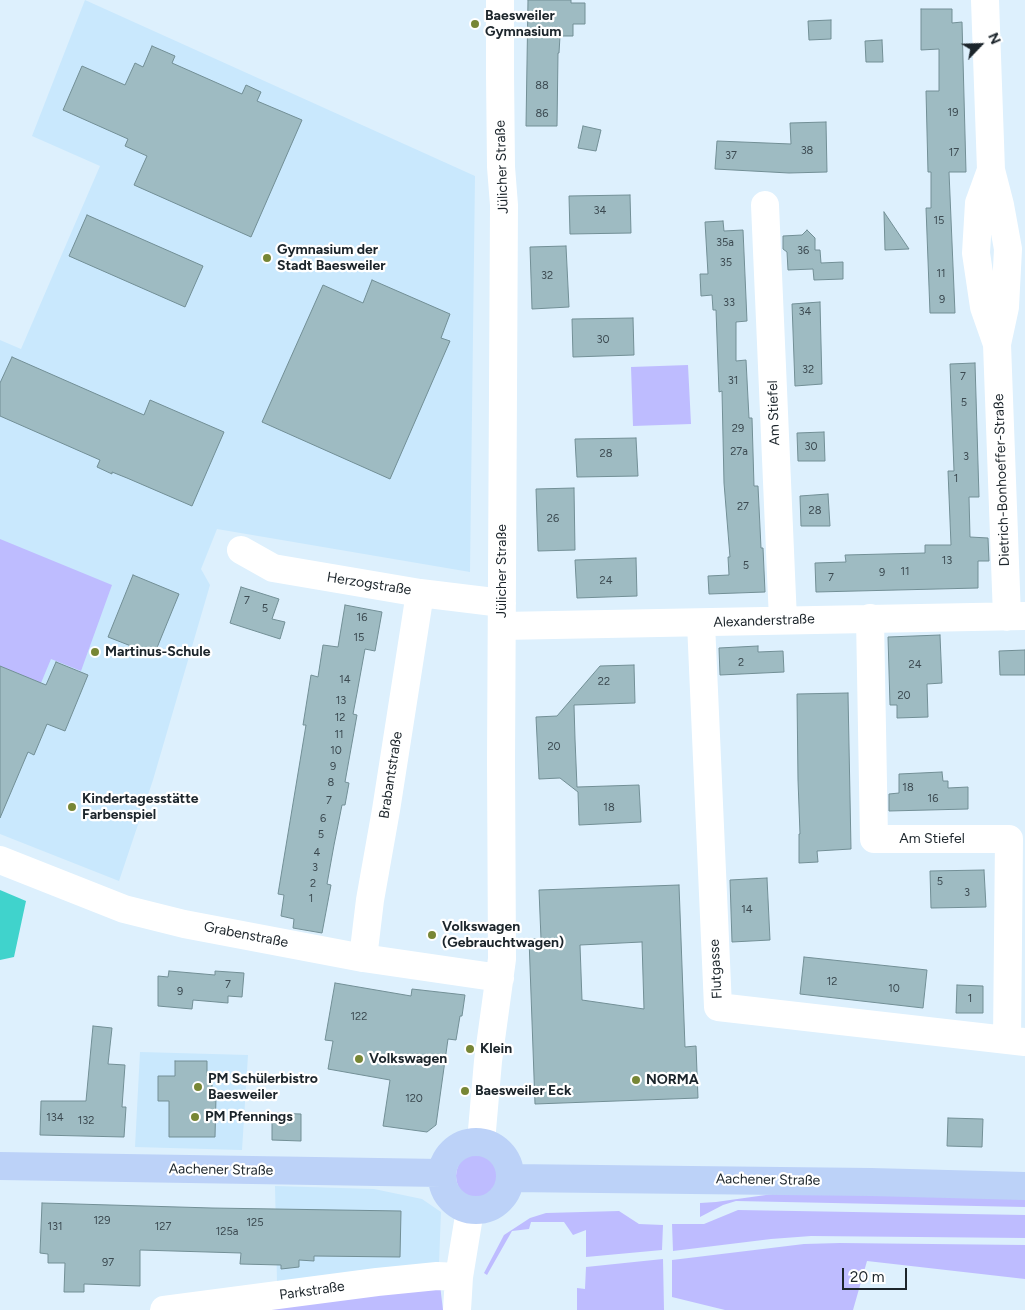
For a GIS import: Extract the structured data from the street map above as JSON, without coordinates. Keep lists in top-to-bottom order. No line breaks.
{"streets":{"main road":["Aachener Straße"],"street":["Jülicher Straße","Am Stiefel","Dietrich-Bonhoeffer-Straße","Herzogstraße","Alexanderstraße","Brabantstraße","Grabenstraße","Flutgasse","Parkstraße"]},"crossings":[["Jülicher Straße","Herzogstraße"],["Jülicher Straße","Alexanderstraße"],["Jülicher Straße","Grabenstraße"],["Jülicher Straße","Aachener Straße"],["Am Stiefel","Alexanderstraße"],["Am Stiefel","Flutgasse"],["Dietrich-Bonhoeffer-Straße","Alexanderstraße"],["Herzogstraße","Alexanderstraße"],["Herzogstraße","Brabantstraße"],["Alexanderstraße","Flutgasse"],["Brabantstraße","Grabenstraße"]],"places":["Baesweiler Gymnasium","Gymnasium der Stadt Baesweiler","Martinus-Schule","Kindertagesstätte Farbenspiel","Volkswagen (Gebrauchtwagen)","Klein","Volkswagen","NORMA","PM Schülerbistro Baesweiler","Baesweiler Eck","PM Pfennings"],"house_numbers":["88","19","86","38","17","37","34","15","35a","36","35","11","32","9","33","34","30","32","7","31","5","29","30","27a","28","3","1","27","28","26","13","5","11","9","7","24","7","5","16","15","2","24","14","22","20","13","12","11","20","10","9","8","18","16","7","18","6","5","4","3","5","2","3","1","14","12","7","10","9","1","122","120","134","132","129","125","131","127","125a","97"],"scale_bar":"20 m","north":"top right"}
